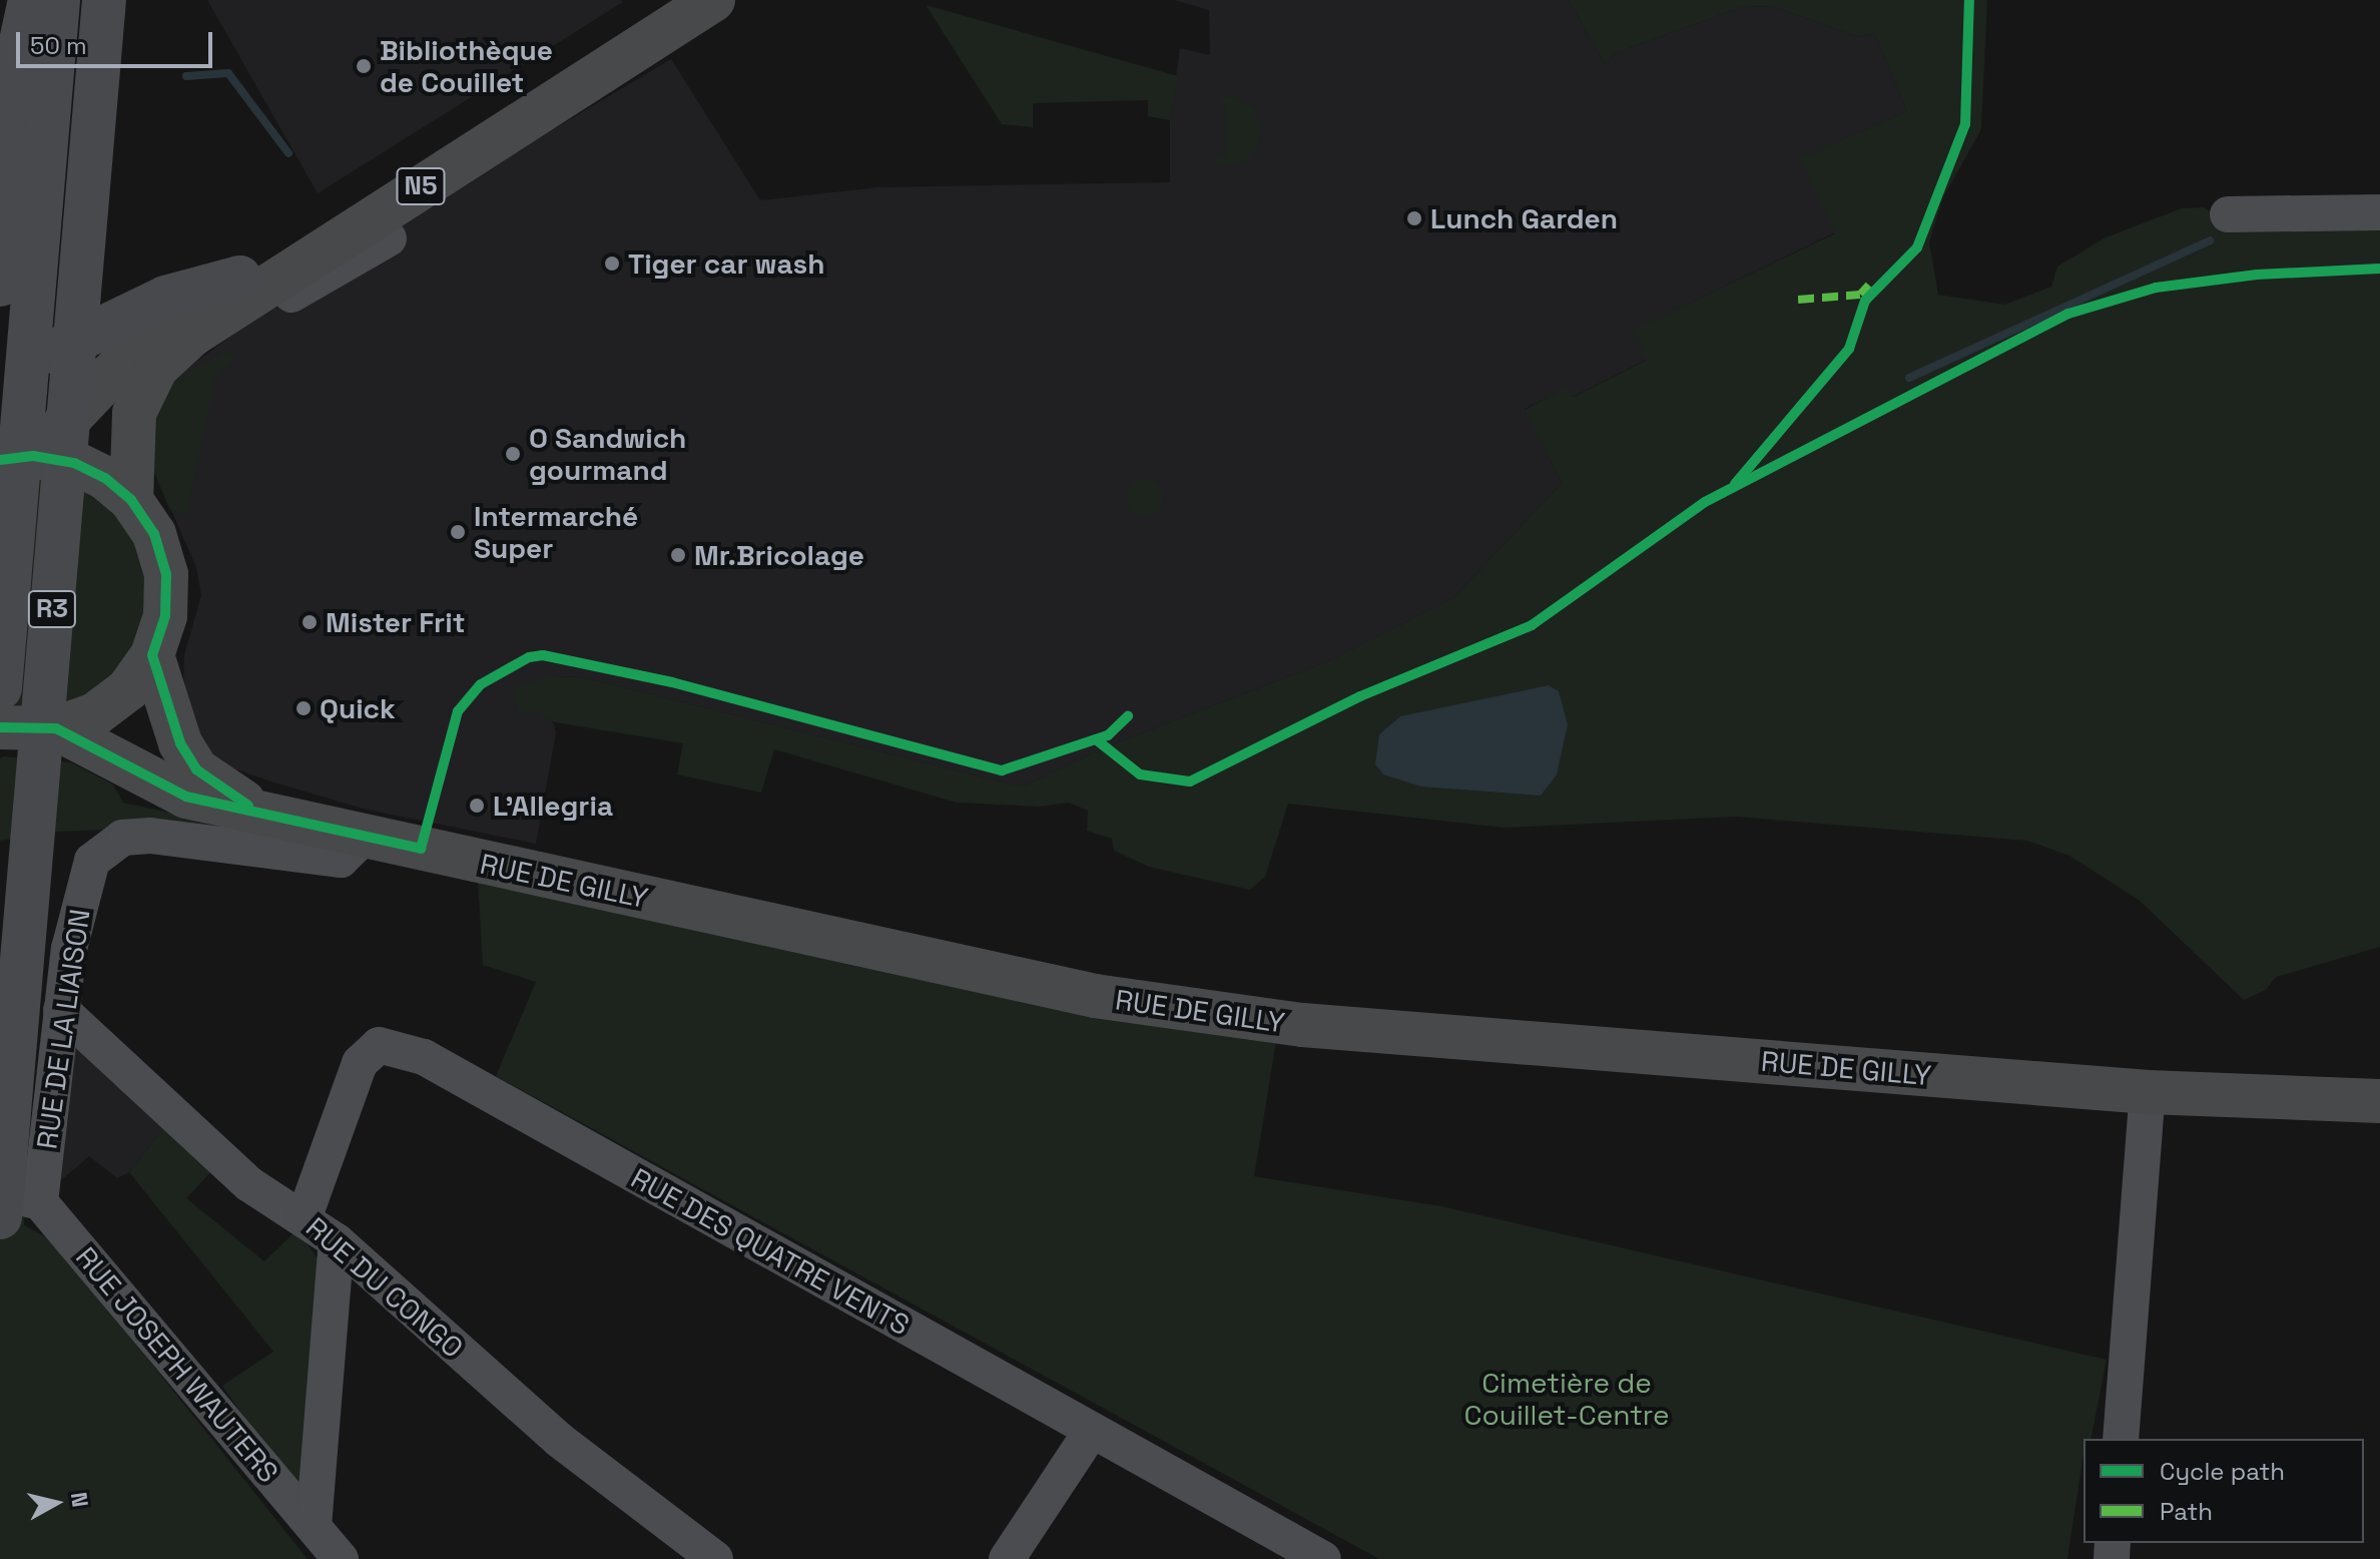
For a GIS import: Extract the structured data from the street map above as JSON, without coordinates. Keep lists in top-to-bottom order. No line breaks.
{"streets":{"highway":["R3"],"main road":["N5","RUE DE GILLY"],"street":["RUE DE LA LIAISON","RUE DES QUATRE VENTS","RUE DU CONGO","RUE JOSEPH WAUTERS"]},"crossings":[["RUE DE GILLY","RUE DE LA LIAISON"],["RUE DE LA LIAISON","RUE DU CONGO"],["RUE DE LA LIAISON","RUE JOSEPH WAUTERS"],["RUE DES QUATRE VENTS","RUE DU CONGO"]],"parks":["Cimetière de Couillet-Centre"],"places":["Bibliothèque de Couillet","Lunch Garden","Tiger car wash","O Sandwich gourmand","Intermarché Super","Mr.Bricolage","Mister Frit","Quick","L'Allegria"],"legend":["Cycle path","Path"],"scale_bar":"50 m","north":"right"}
